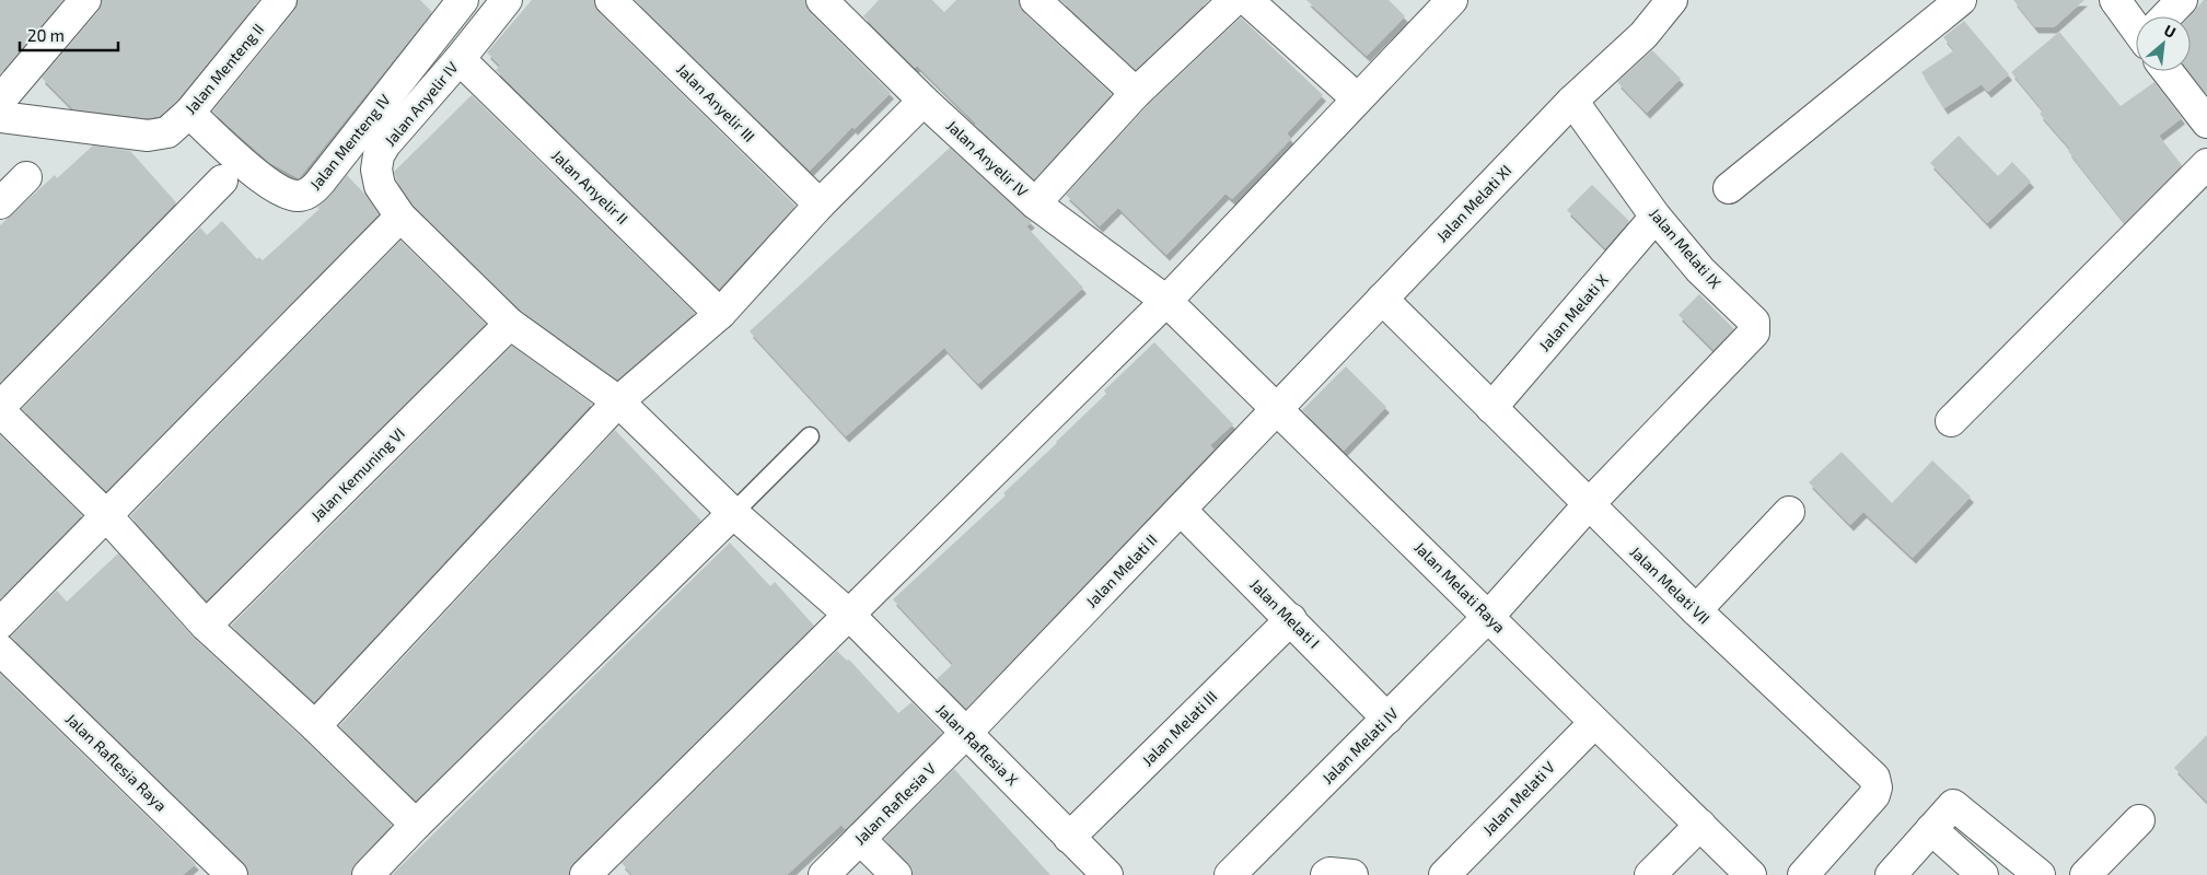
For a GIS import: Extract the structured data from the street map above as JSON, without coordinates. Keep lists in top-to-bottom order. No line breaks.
{"streets":{"street":["Jalan Menteng II","Jalan Anyelir III","Jalan Anyelir IV","Jalan Menteng IV","Jalan Anyelir II","Jalan Melati XI","Jalan Melati IX","Jalan Melati X","Jalan Kemuning VI","Jalan Melati II","Jalan Melati VII","Jalan Melati Raya","Jalan Melati I","Jalan Melati III","Jalan Raflesia X","Jalan Melati IV","Jalan Raflesia Raya","Jalan Melati V","Jalan Raflesia V"]},"crossings":[["Jalan Menteng II","Jalan Menteng IV"],["Jalan Anyelir IV","Jalan Anyelir II"],["Jalan Anyelir IV","Jalan Kemuning VI"],["Jalan Anyelir IV","Jalan Melati Raya"],["Jalan Anyelir IV","Jalan Raflesia X"],["Jalan Melati XI","Jalan Melati IX"],["Jalan Melati XI","Jalan Melati II"],["Jalan Melati XI","Jalan Melati VII"],["Jalan Melati XI","Jalan Melati Raya"],["Jalan Melati IX","Jalan Melati X"],["Jalan Melati IX","Jalan Melati VII"],["Jalan Melati IX","Jalan Melati Raya"],["Jalan Melati IX","Jalan Melati IV"],["Jalan Melati X","Jalan Melati VII"],["Jalan Melati II","Jalan Melati Raya"],["Jalan Melati II","Jalan Melati I"],["Jalan Melati II","Jalan Raflesia X"],["Jalan Melati II","Jalan Raflesia V"],["Jalan Melati Raya","Jalan Melati IV"],["Jalan Melati Raya","Jalan Melati V"],["Jalan Melati I","Jalan Melati III"],["Jalan Melati I","Jalan Melati IV"],["Jalan Melati III","Jalan Raflesia X"],["Jalan Raflesia X","Jalan Raflesia V"]],"scale_bar":"20 m","north":"top right"}
